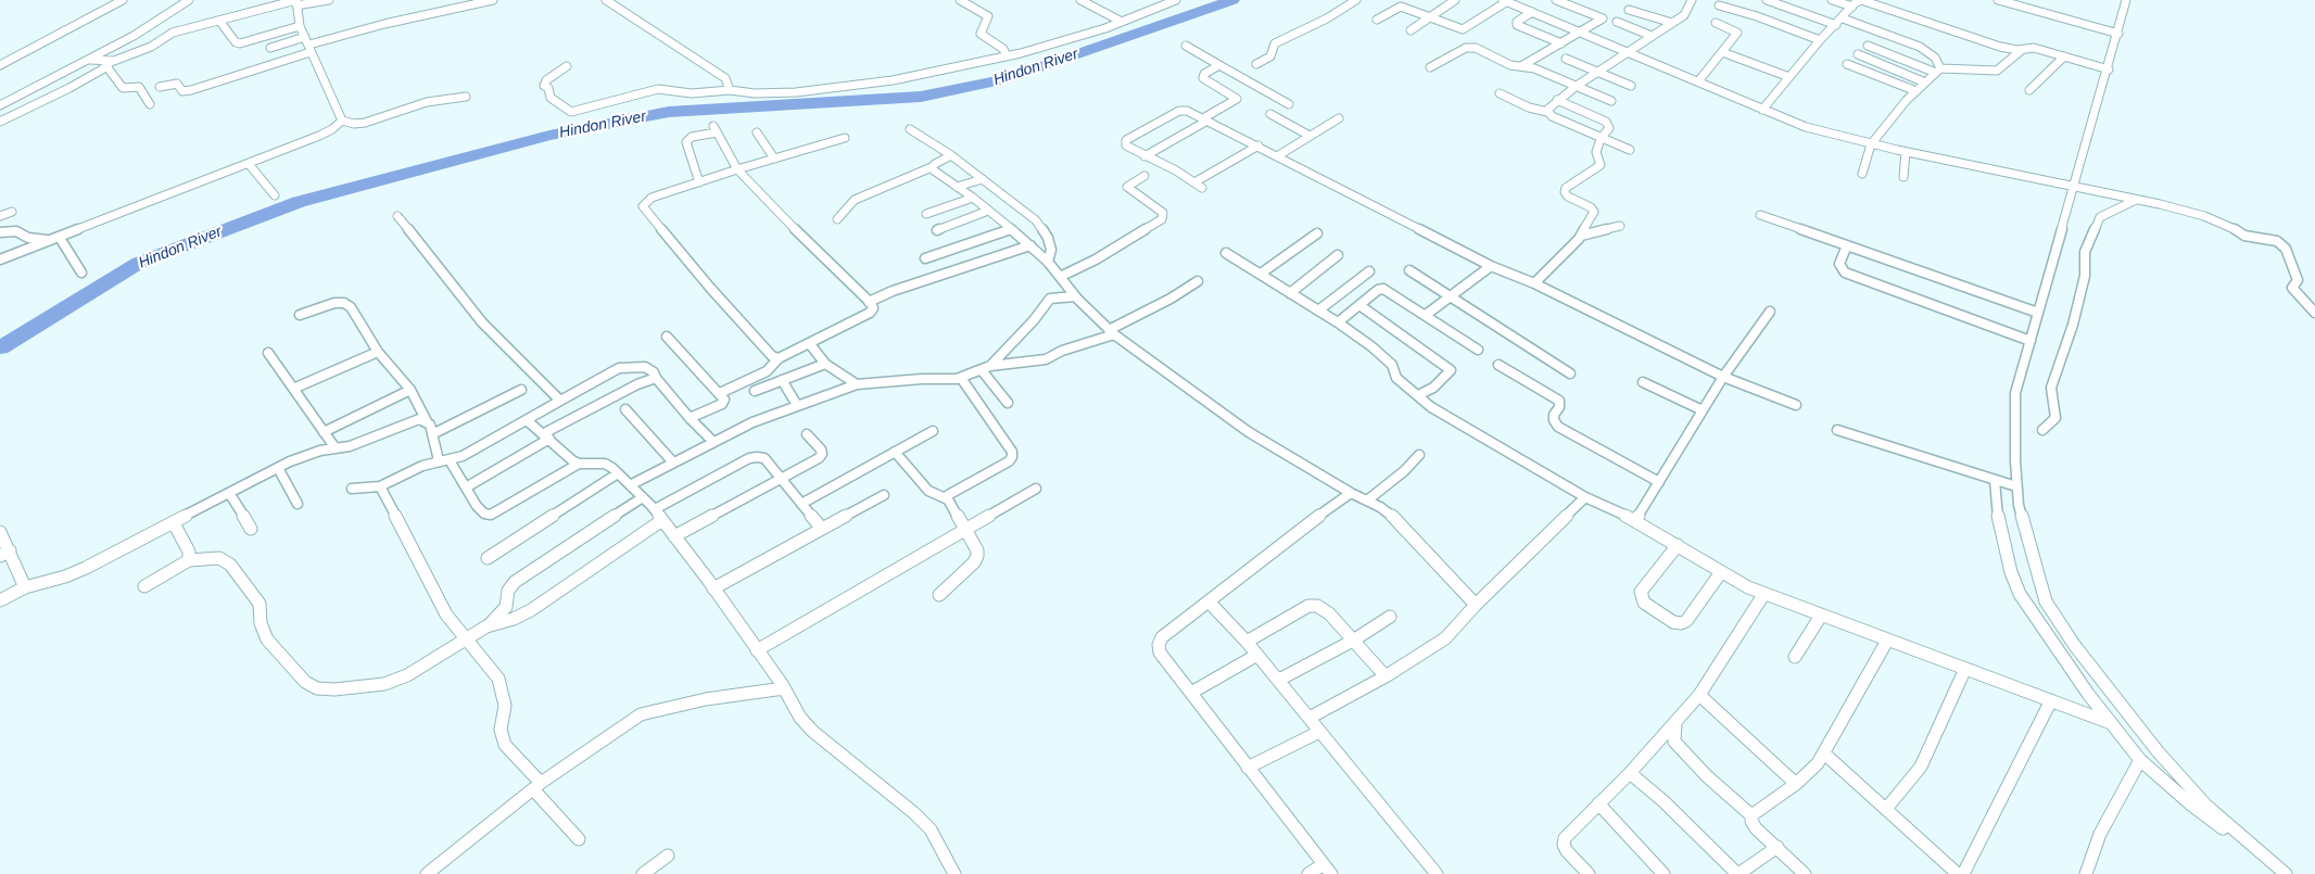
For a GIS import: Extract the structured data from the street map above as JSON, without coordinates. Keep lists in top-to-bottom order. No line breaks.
{"water":["Hindon River"]}
